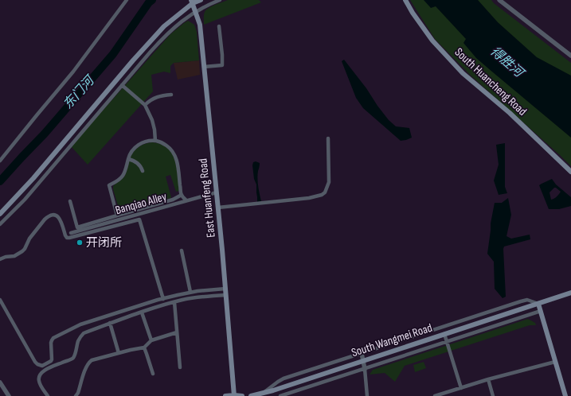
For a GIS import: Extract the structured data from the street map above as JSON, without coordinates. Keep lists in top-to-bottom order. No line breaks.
{"streets":{"main road":["South Huancheng Road","East Huanfeng Road","South Wangmei Road"],"street":["Banqiao Alley"]},"crossings":[["East Huanfeng Road","Banqiao Alley"]],"water":["得胜河","东门河"],"places":["开闭所"]}
